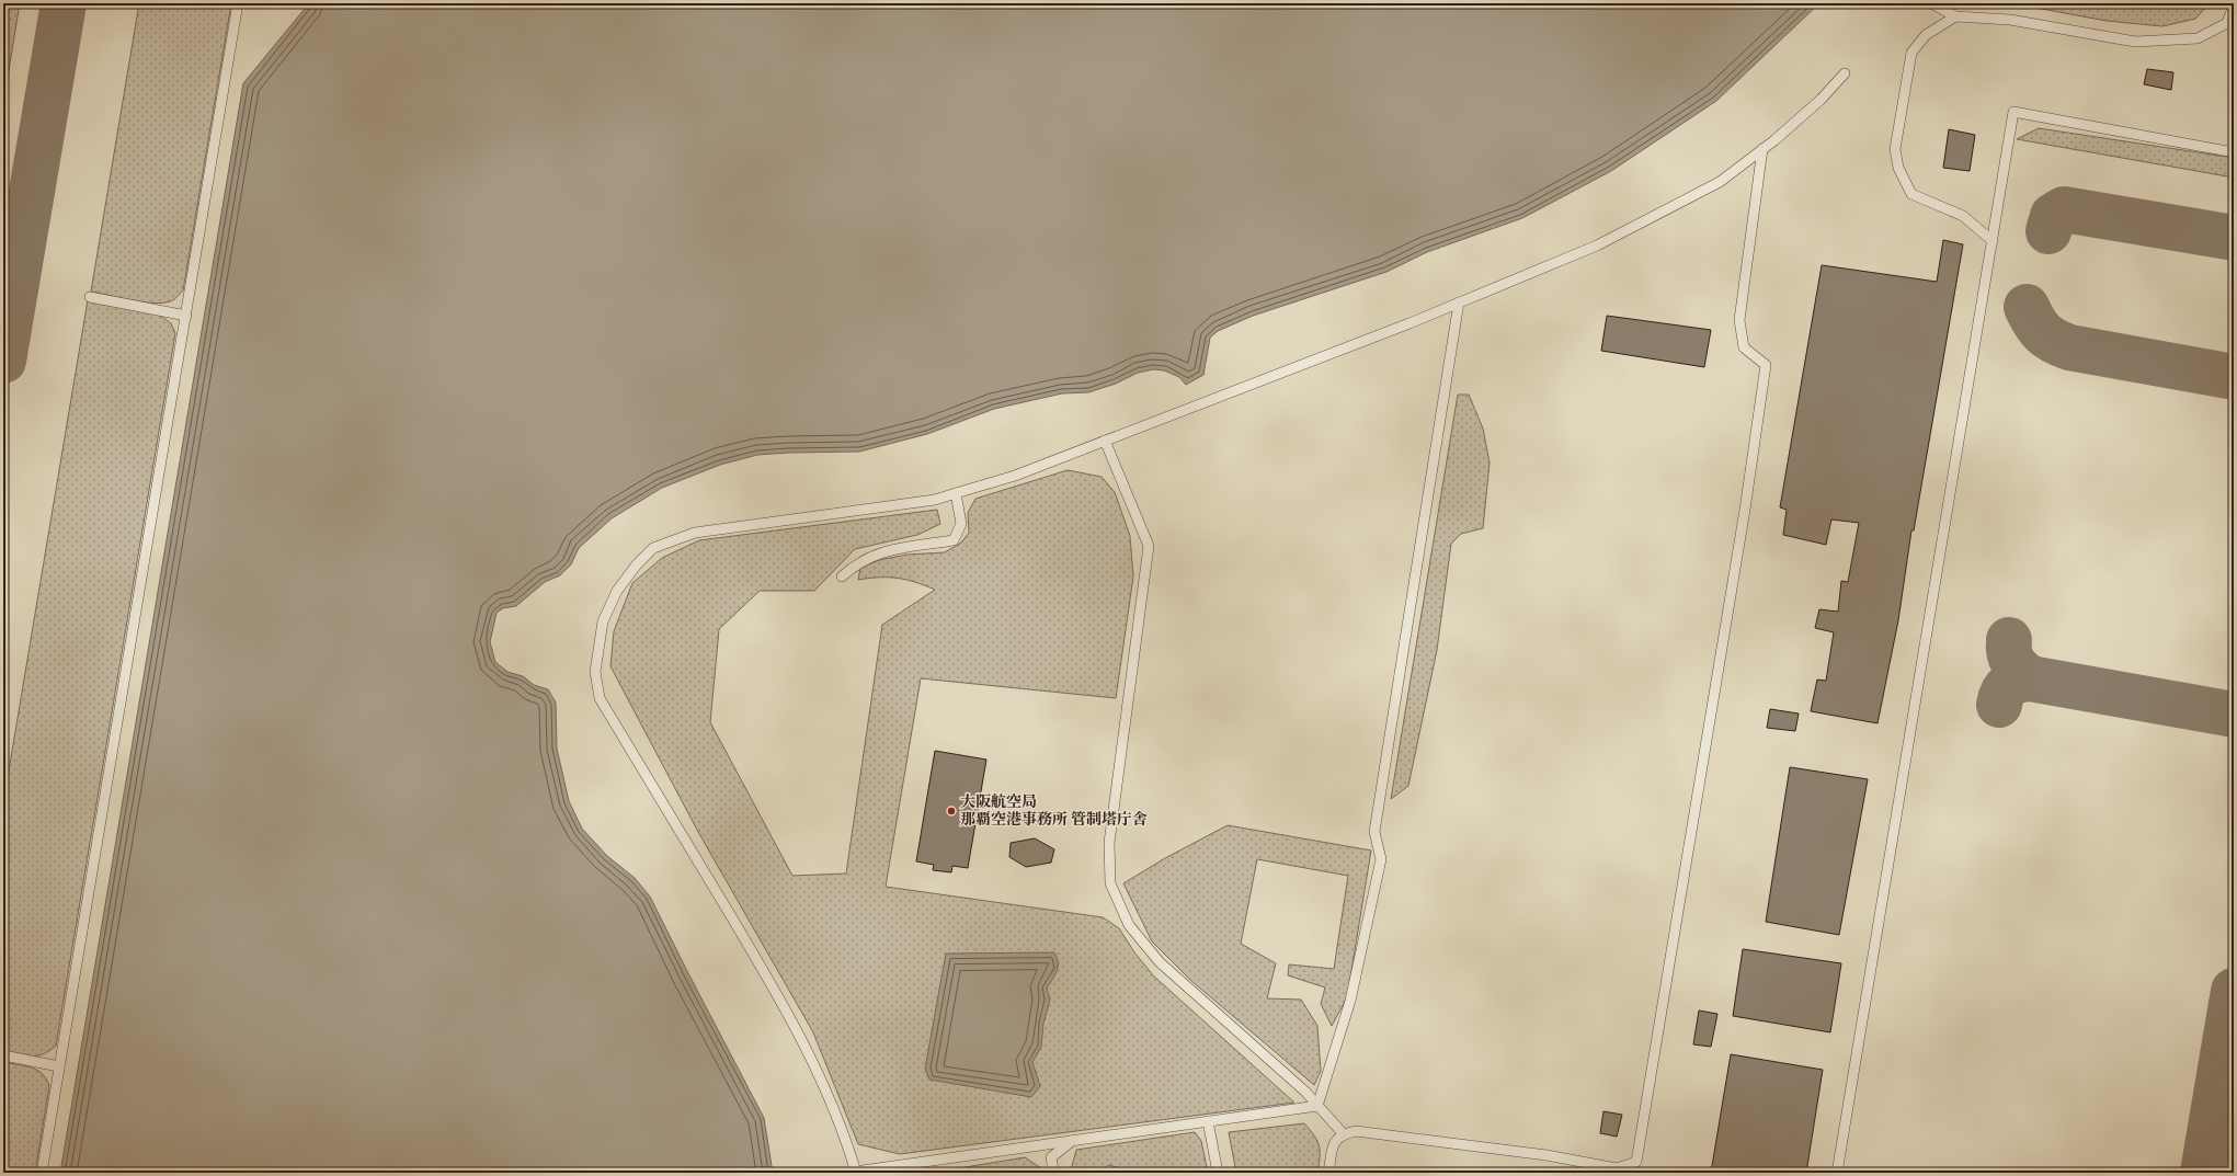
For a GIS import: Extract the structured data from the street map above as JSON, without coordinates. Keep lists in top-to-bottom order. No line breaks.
{"places":["大阪航空局 那覇空港事務所 管制塔庁舎"]}
